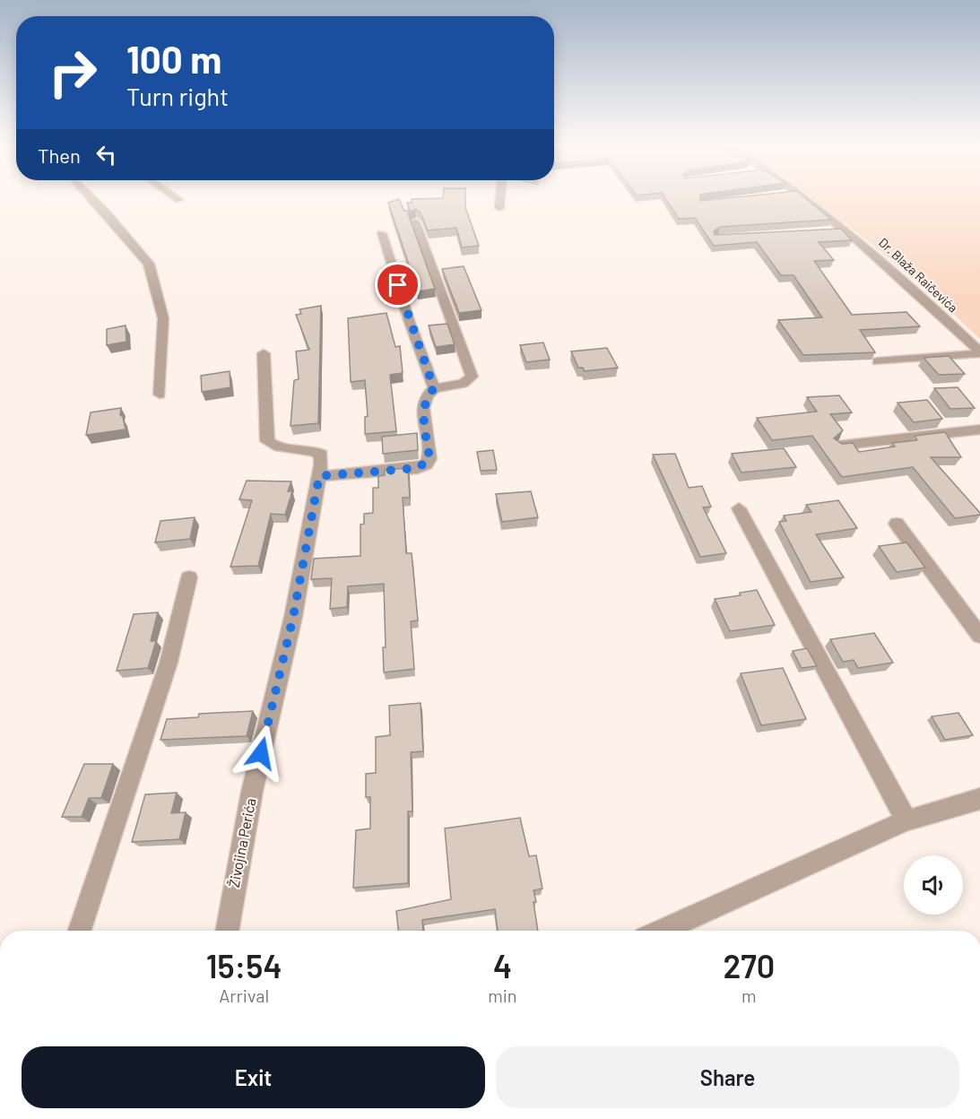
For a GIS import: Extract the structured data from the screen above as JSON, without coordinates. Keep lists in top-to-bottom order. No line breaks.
{"streets":{"street":["Dr. Blaža Raičevića","Živojina Perića"]},"page":{"turn":["100 m","Turn right"],"then":"Then","eta":["15:54","Arrival","4","min","270","m"],"buttons":["Exit","Share"]}}
